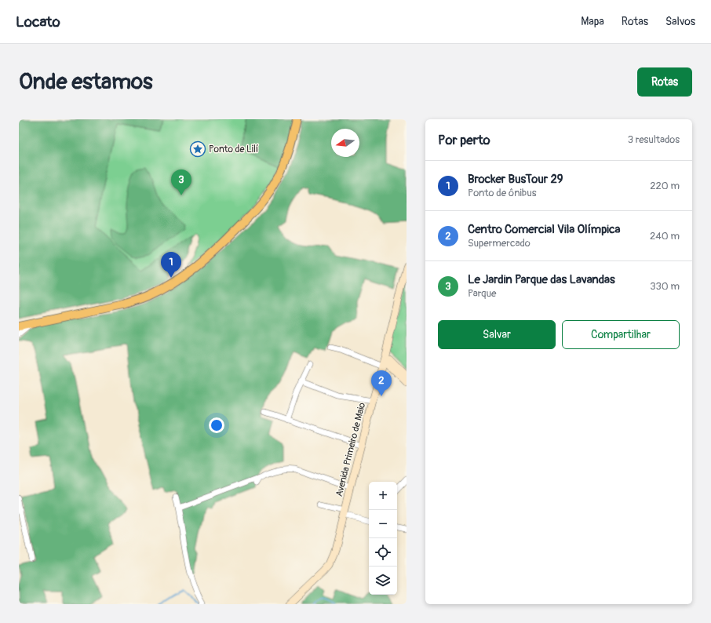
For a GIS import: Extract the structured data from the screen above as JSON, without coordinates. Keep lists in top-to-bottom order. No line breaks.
{"streets":{"main road":["Avenida Primeiro de Maio"]},"places":{"place":["Ponto de Lilí"]},"north":"left","page":{"header":"Locato","nav":["Mapa","Rotas","Salvos"],"buttons":["Rotas",["Salvar","Compartilhar"]],"title":"Onde estamos","heading":["Por perto","3 resultados"],"list":[{"mark":"1","name":"Brocker BusTour 29","note":"Ponto de ônibus","value":"220 m"},{"mark":"2","name":"Centro Comercial Vila Olímpica","note":"Supermercado","value":"240 m"},{"mark":"3","name":"Le Jardin Parque das Lavandas","note":"Parque","value":"330 m"}],"pins":["3","1","2"],"map_buttons":["+","−"]}}
